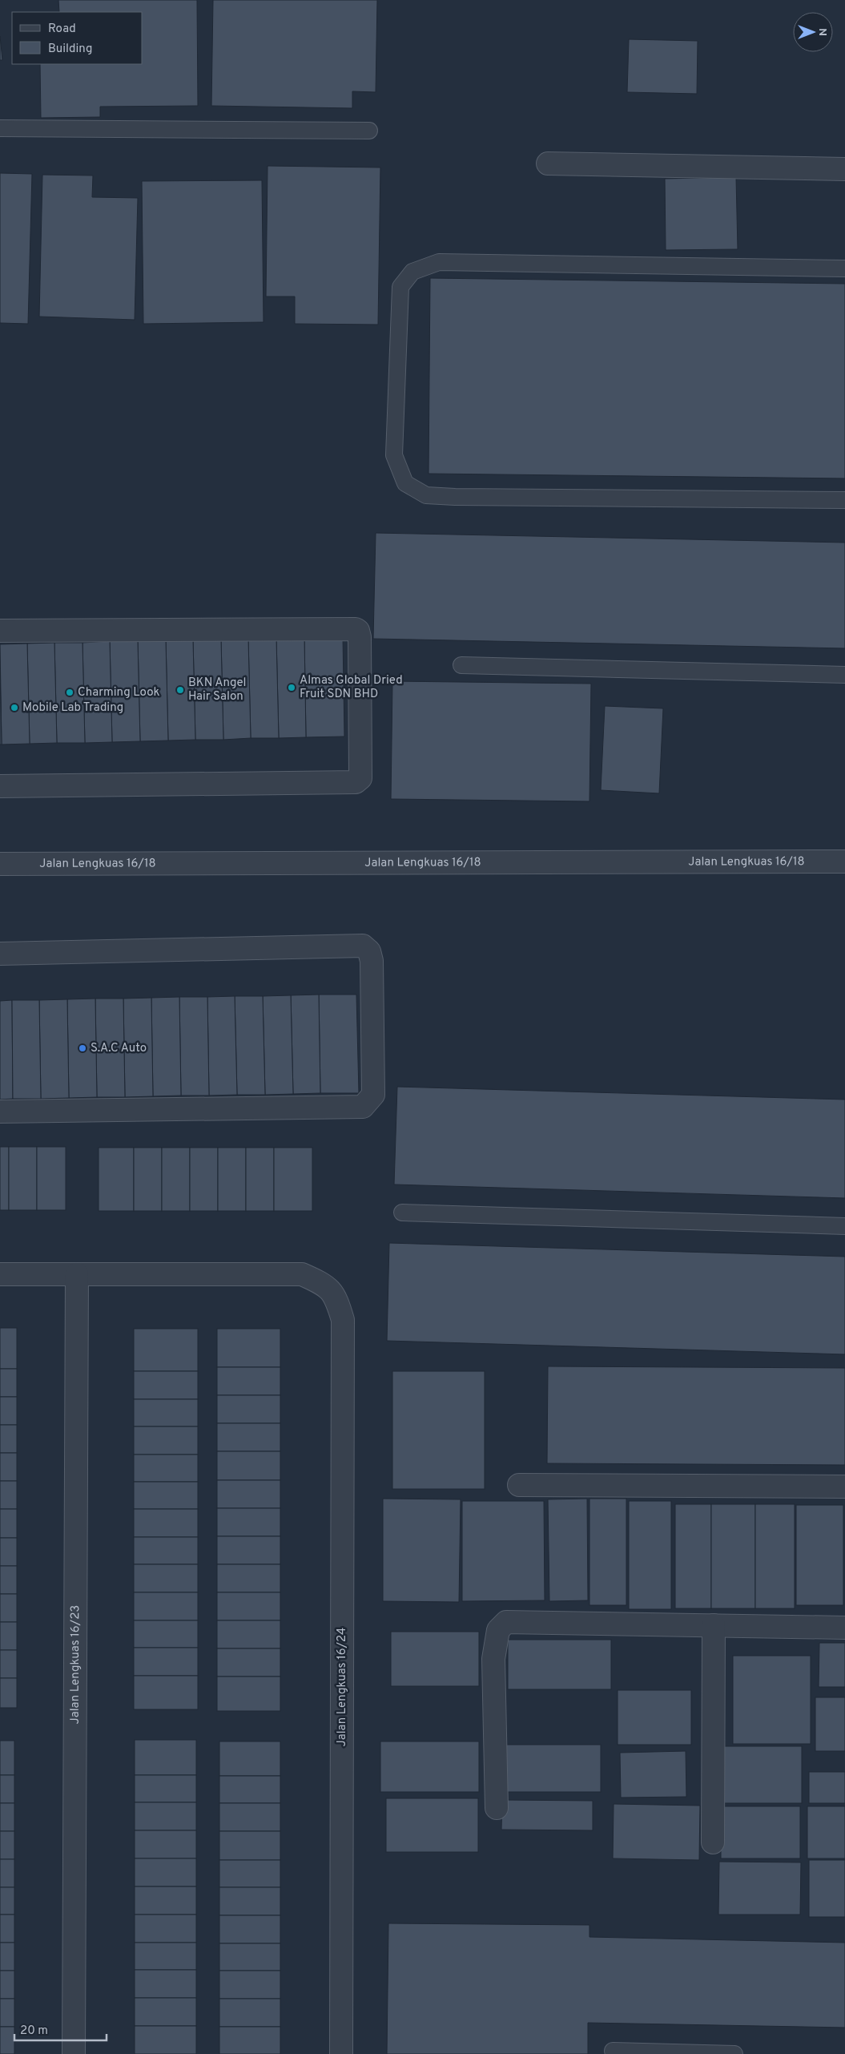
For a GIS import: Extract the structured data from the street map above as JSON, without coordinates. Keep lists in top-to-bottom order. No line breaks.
{"streets":{"street":["Jalan Lengkuas 16/18","Jalan Lengkuas 16/23","Jalan Lengkuas 16/24"]},"crossings":[["Jalan Lengkuas 16/23","Jalan Lengkuas 16/24"]],"places":["Almas Global Dried Fruit SDN BHD","BKN Angel Hair Salon","Charming Look","Mobile Lab Trading","S.A.C Auto"],"legend":["Road","Building"],"scale_bar":"20 m","north":"right"}
